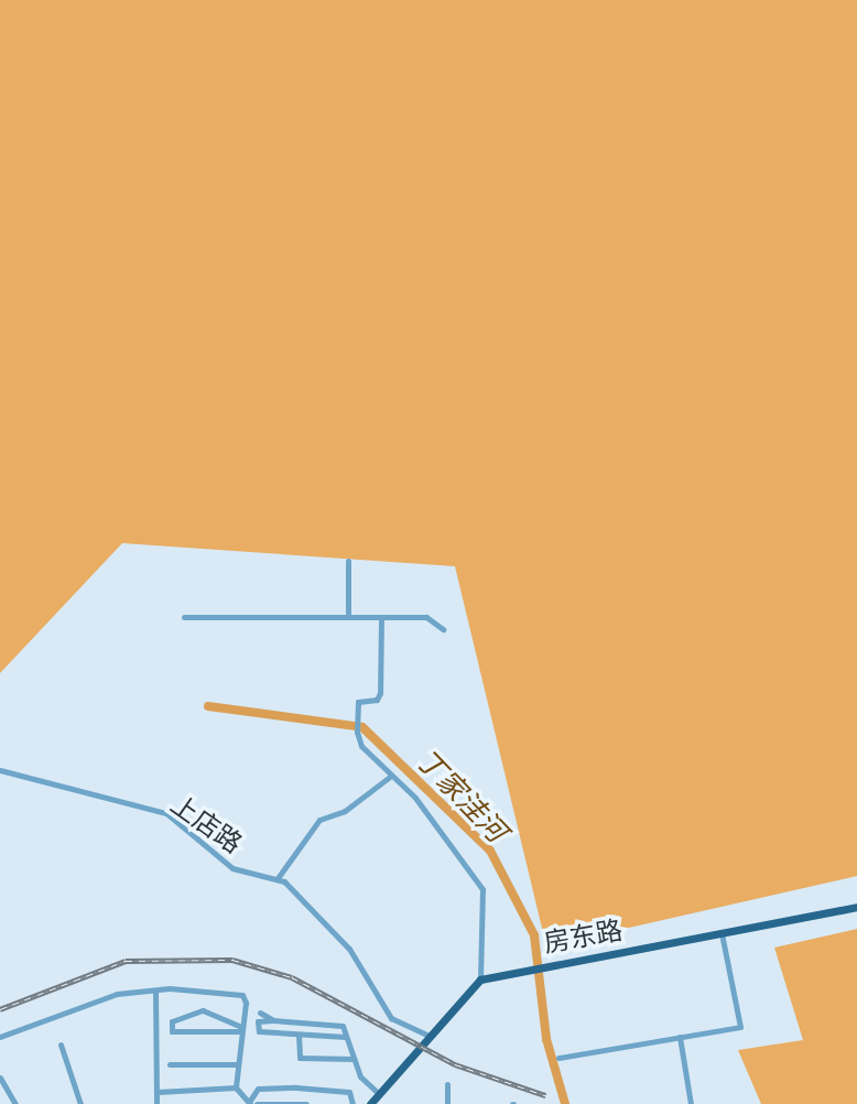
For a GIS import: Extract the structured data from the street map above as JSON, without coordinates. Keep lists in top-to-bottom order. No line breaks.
{"streets":{"main road":["房东路"],"street":["上店路"]},"water":["丁家洼河"]}
